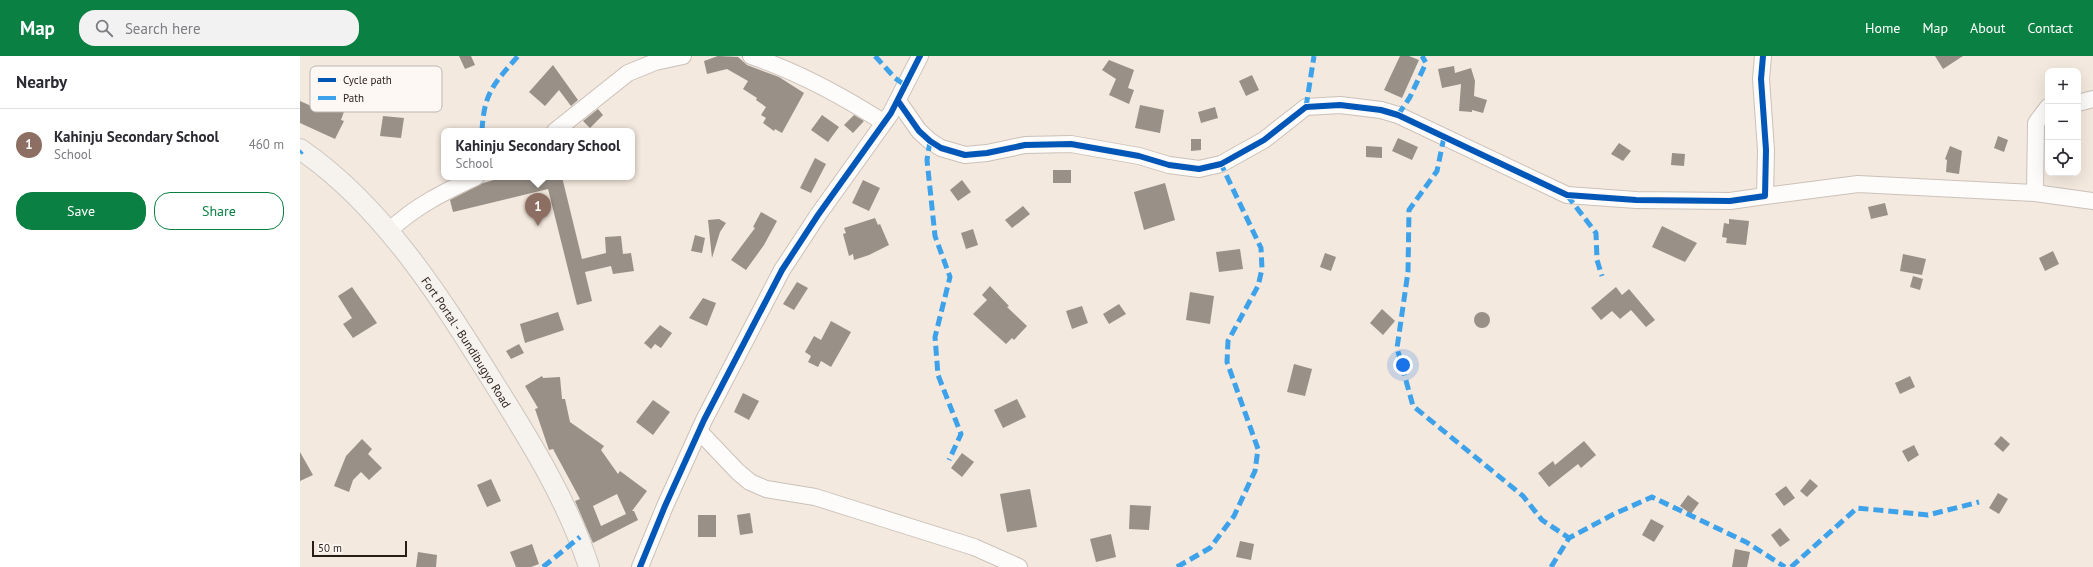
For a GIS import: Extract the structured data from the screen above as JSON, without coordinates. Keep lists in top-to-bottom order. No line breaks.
{"streets":{"main road":["Fort Portal - Bundibugyo Road"]},"legend":["Cycle path","Path"],"scale_bar":"50 m","page":{"header":"Map","search":"Search here","nav":["Home","Map","About","Contact"],"heading":"Nearby","map_buttons":["+","−"],"list":[{"mark":"1","name":"Kahinju Secondary School","note":"School","value":"460 m"}],"popup":["Kahinju Secondary School","School"],"buttons":["Save","Share"],"pins":"1","scale":"50 m"}}
